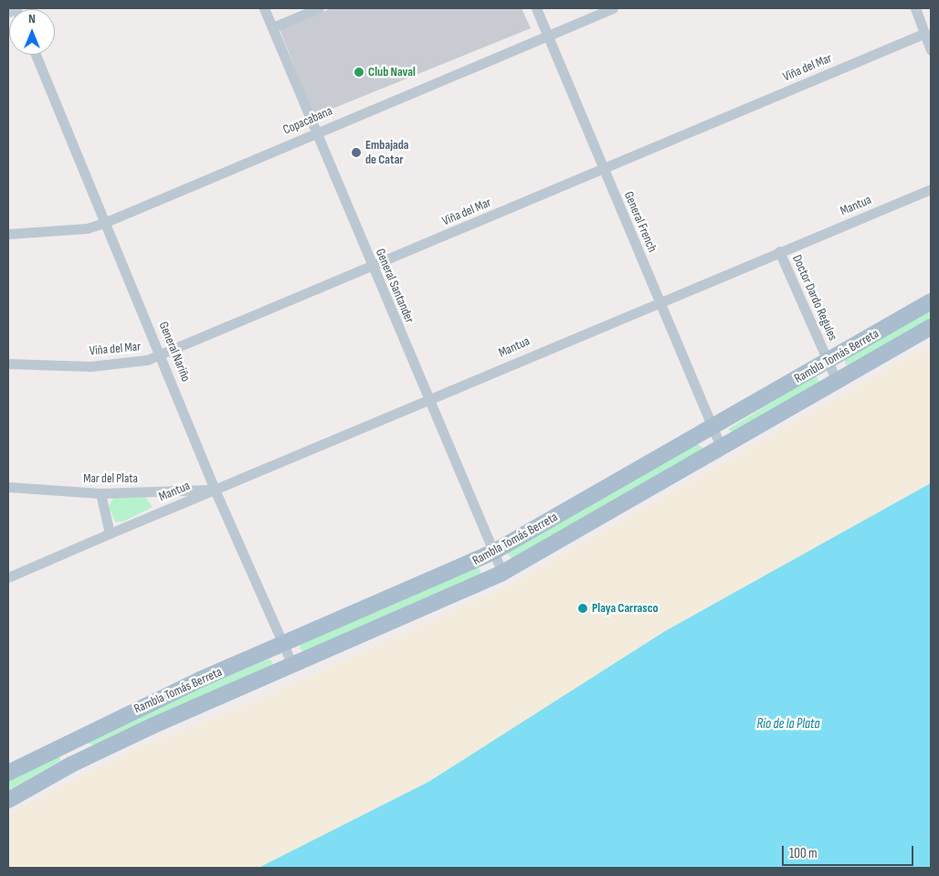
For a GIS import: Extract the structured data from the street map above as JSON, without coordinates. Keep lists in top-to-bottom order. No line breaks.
{"streets":{"main road":["Rambla Tomás Berreta"],"street":["Viña del Mar","Copacabana","Mantua","General French","General Santander","Doctor Dardo Regules","General Nariño","Mar del Plata"]},"crossings":[["Viña del Mar","General French"],["Viña del Mar","General Santander"],["Viña del Mar","General Nariño"],["Copacabana","General French"],["Copacabana","General Santander"],["Copacabana","General Nariño"],["Mantua","General French"],["Mantua","General Santander"],["Mantua","Doctor Dardo Regules"],["Mantua","General Nariño"],["Mantua","Mar del Plata"],["General French","Rambla Tomás Berreta"],["General Santander","Rambla Tomás Berreta"],["Doctor Dardo Regules","Rambla Tomás Berreta"],["General Nariño","Rambla Tomás Berreta"],["General Nariño","Mar del Plata"]],"water":["Río de la Plata"],"places":["Club Naval","Embajada de Catar","Playa Carrasco"],"scale_bar":"100 m","north":"top"}
